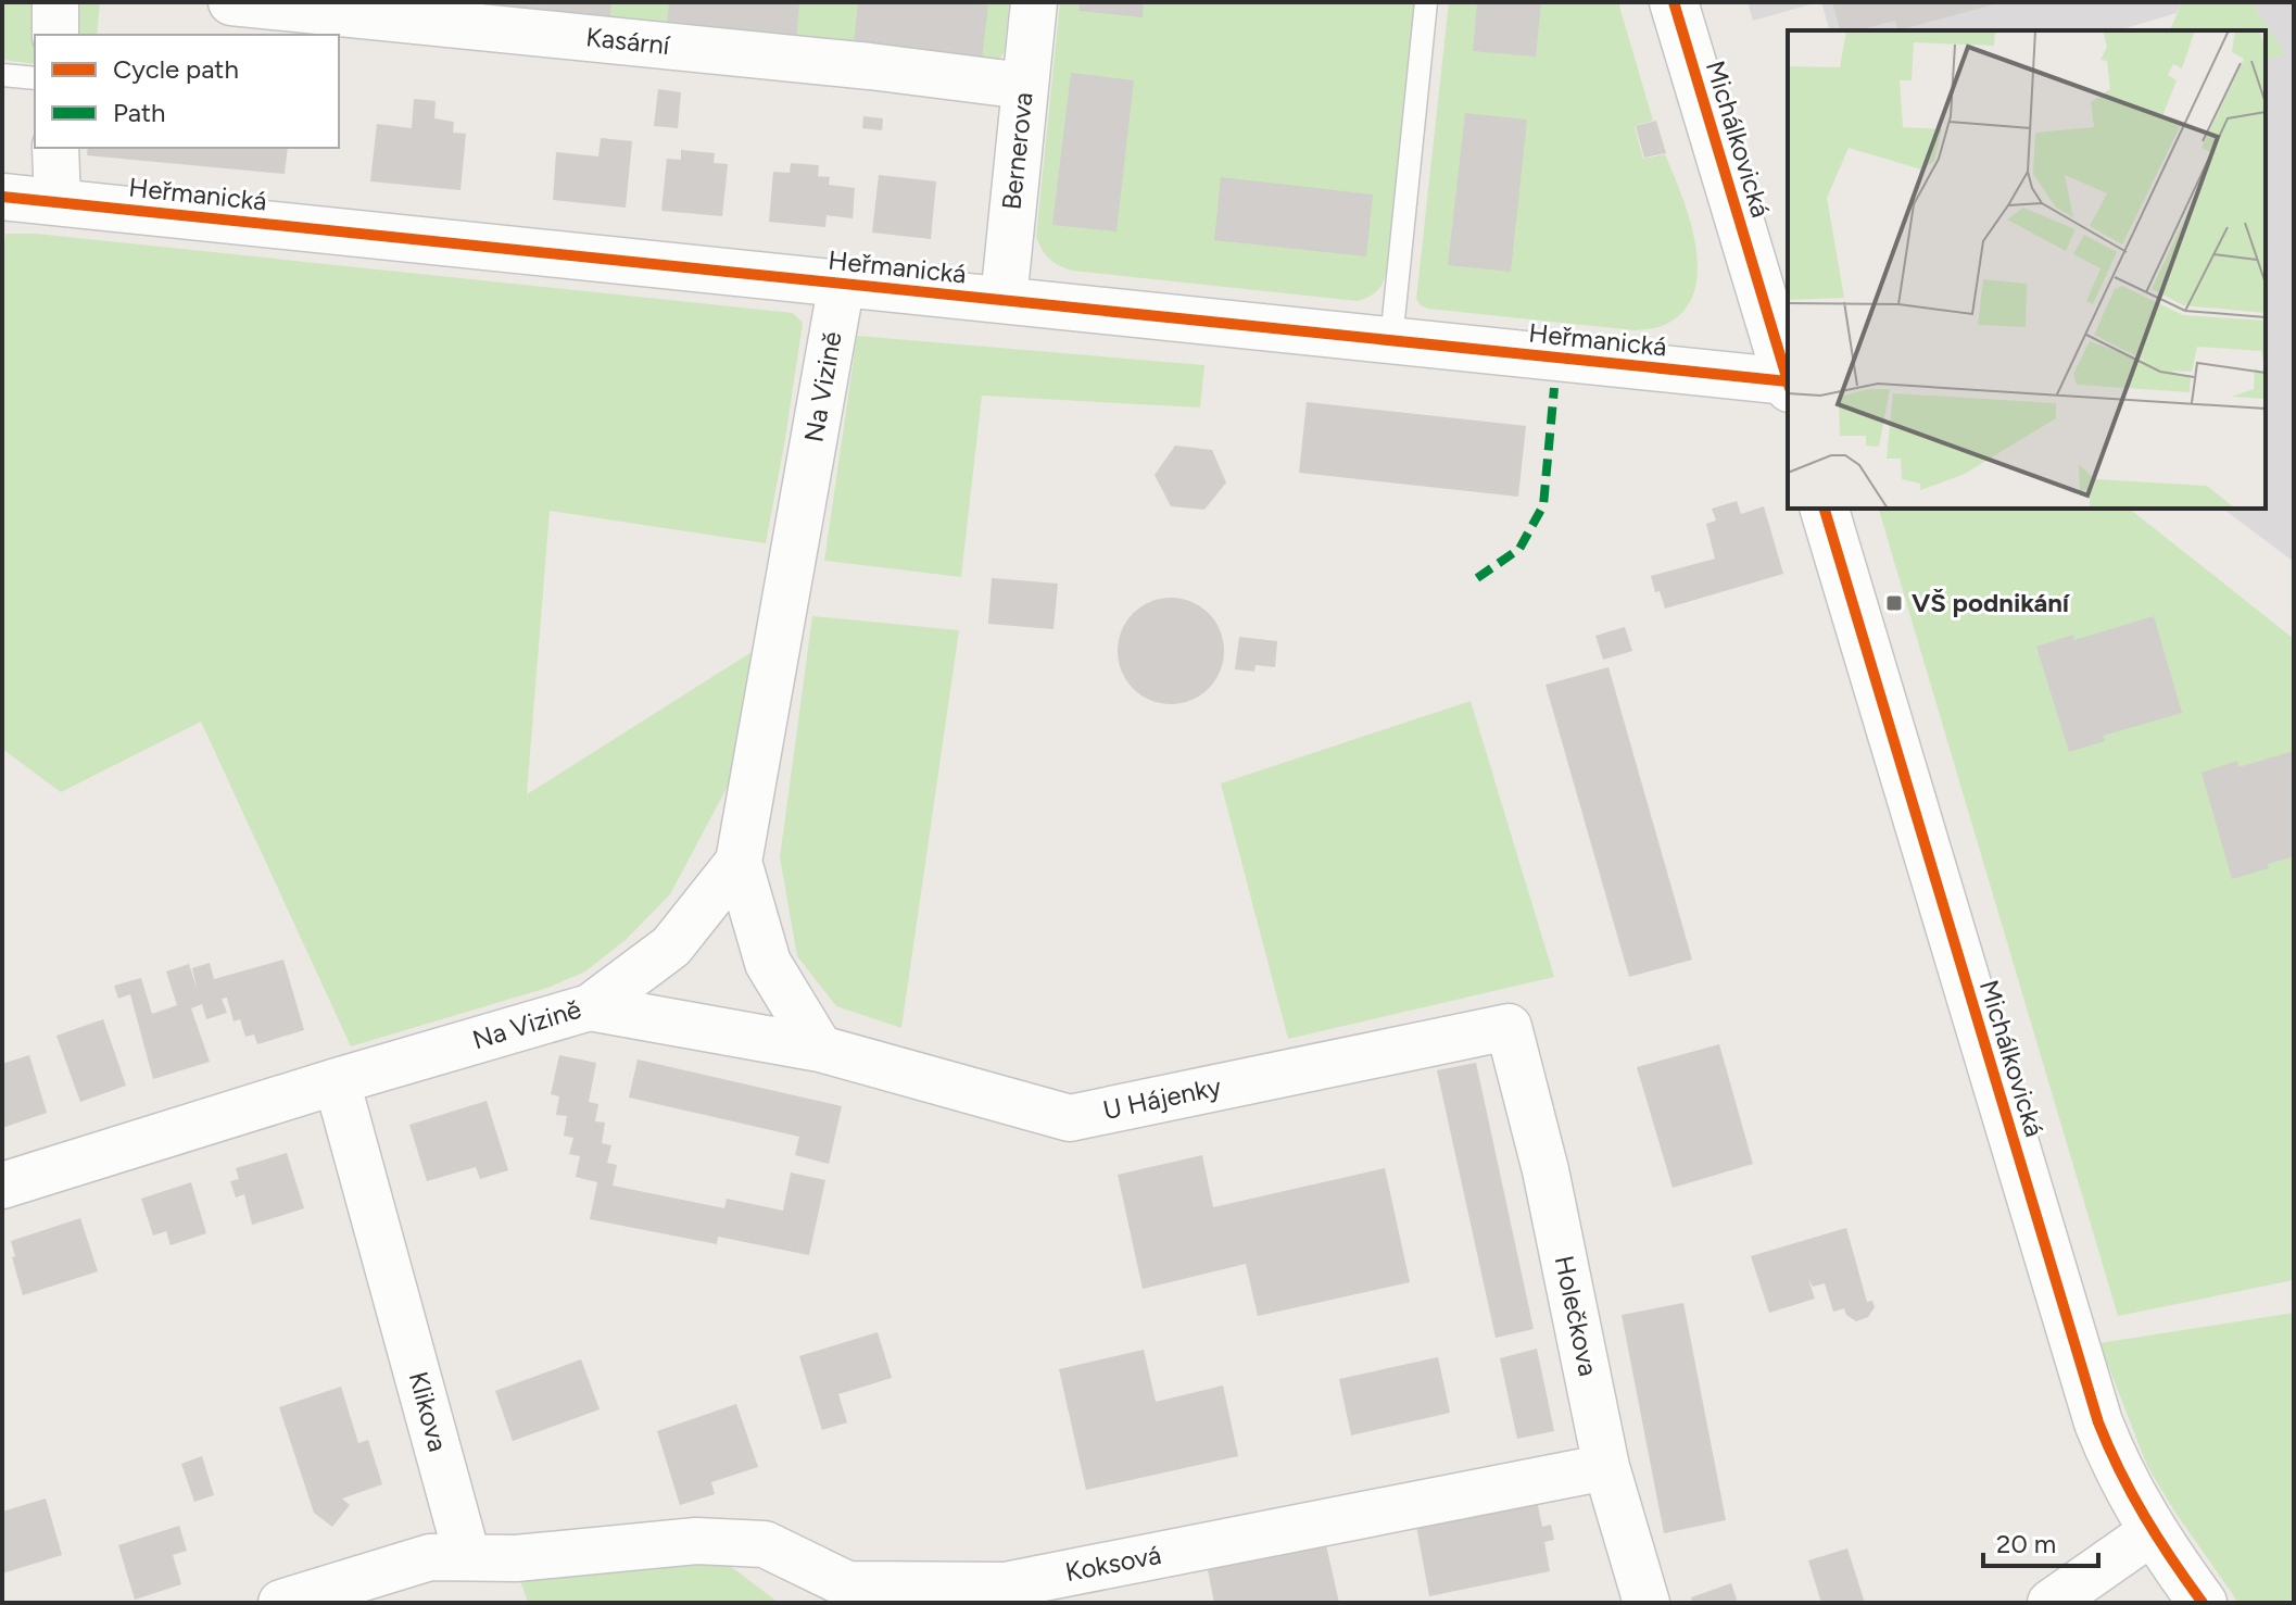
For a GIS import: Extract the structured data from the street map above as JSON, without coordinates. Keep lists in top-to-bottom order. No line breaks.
{"streets":{"street":["Kasární","Michálkovická","Bernerova","Heřmanická","Na Vizině","U Hájenky","Holečkova","Klikova","Koksová"]},"crossings":[["Kasární","Bernerova"],["Bernerova","Heřmanická"],["Heřmanická","Na Vizině"],["Na Vizině","U Hájenky"],["Na Vizině","Klikova"],["U Hájenky","Holečkova"],["Holečkova","Koksová"],["Klikova","Koksová"]],"places":{"transit":["VŠ podnikání"]},"legend":["Cycle path","Path"],"scale_bar":"20 m"}
